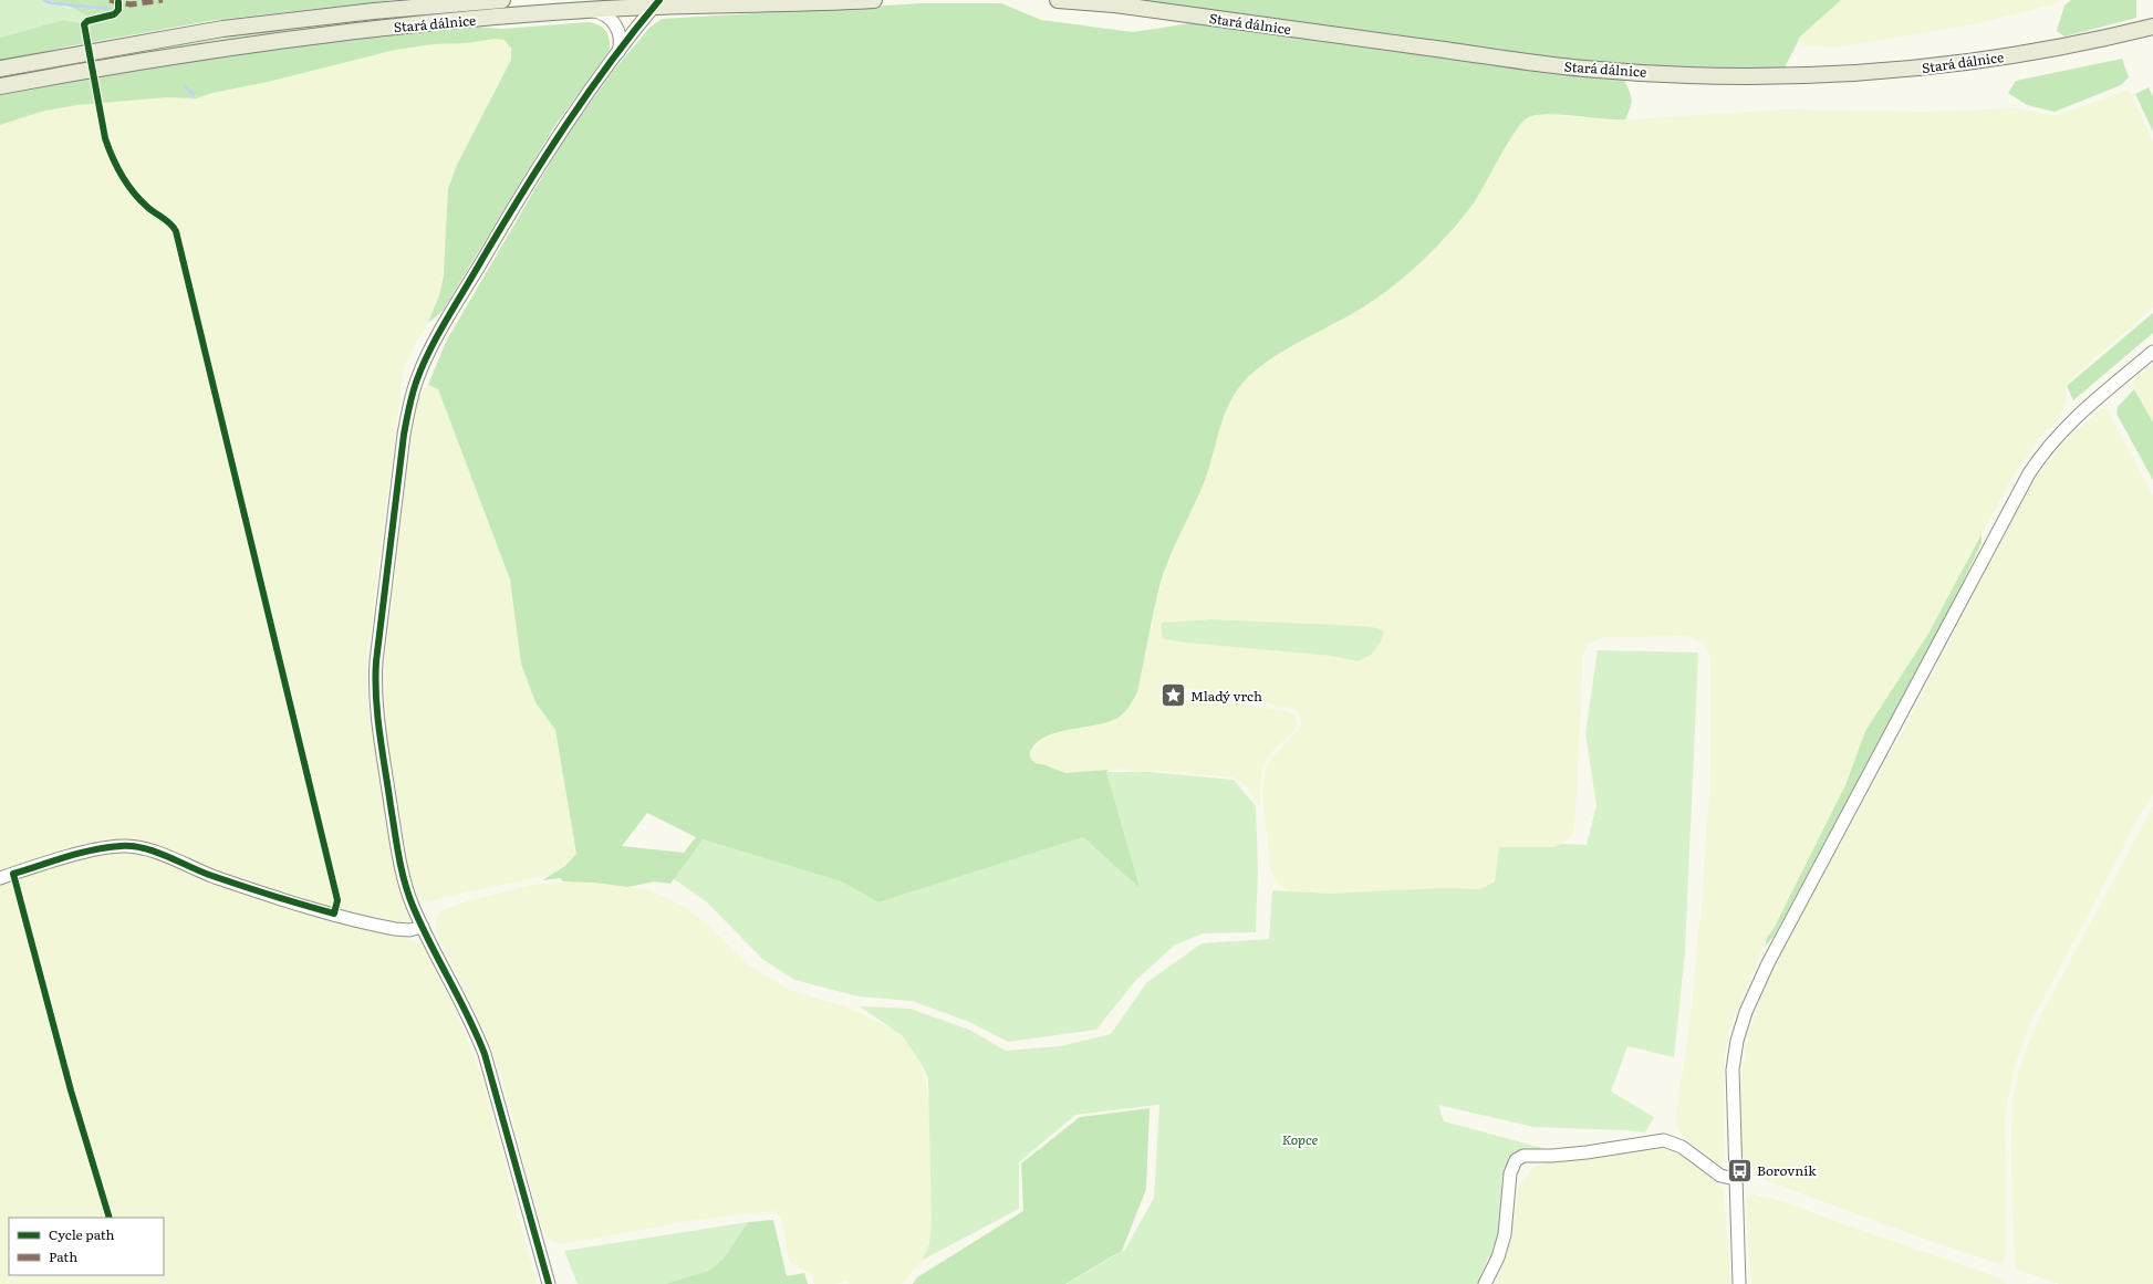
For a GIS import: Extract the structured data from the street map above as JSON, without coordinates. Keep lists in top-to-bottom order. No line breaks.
{"streets":{"main road":["Stará dálnice"]},"parks":["Kopce"],"places":{"place":["Mladý vrch"],"bus stop":["Borovník"]},"legend":["Cycle path","Path"]}
